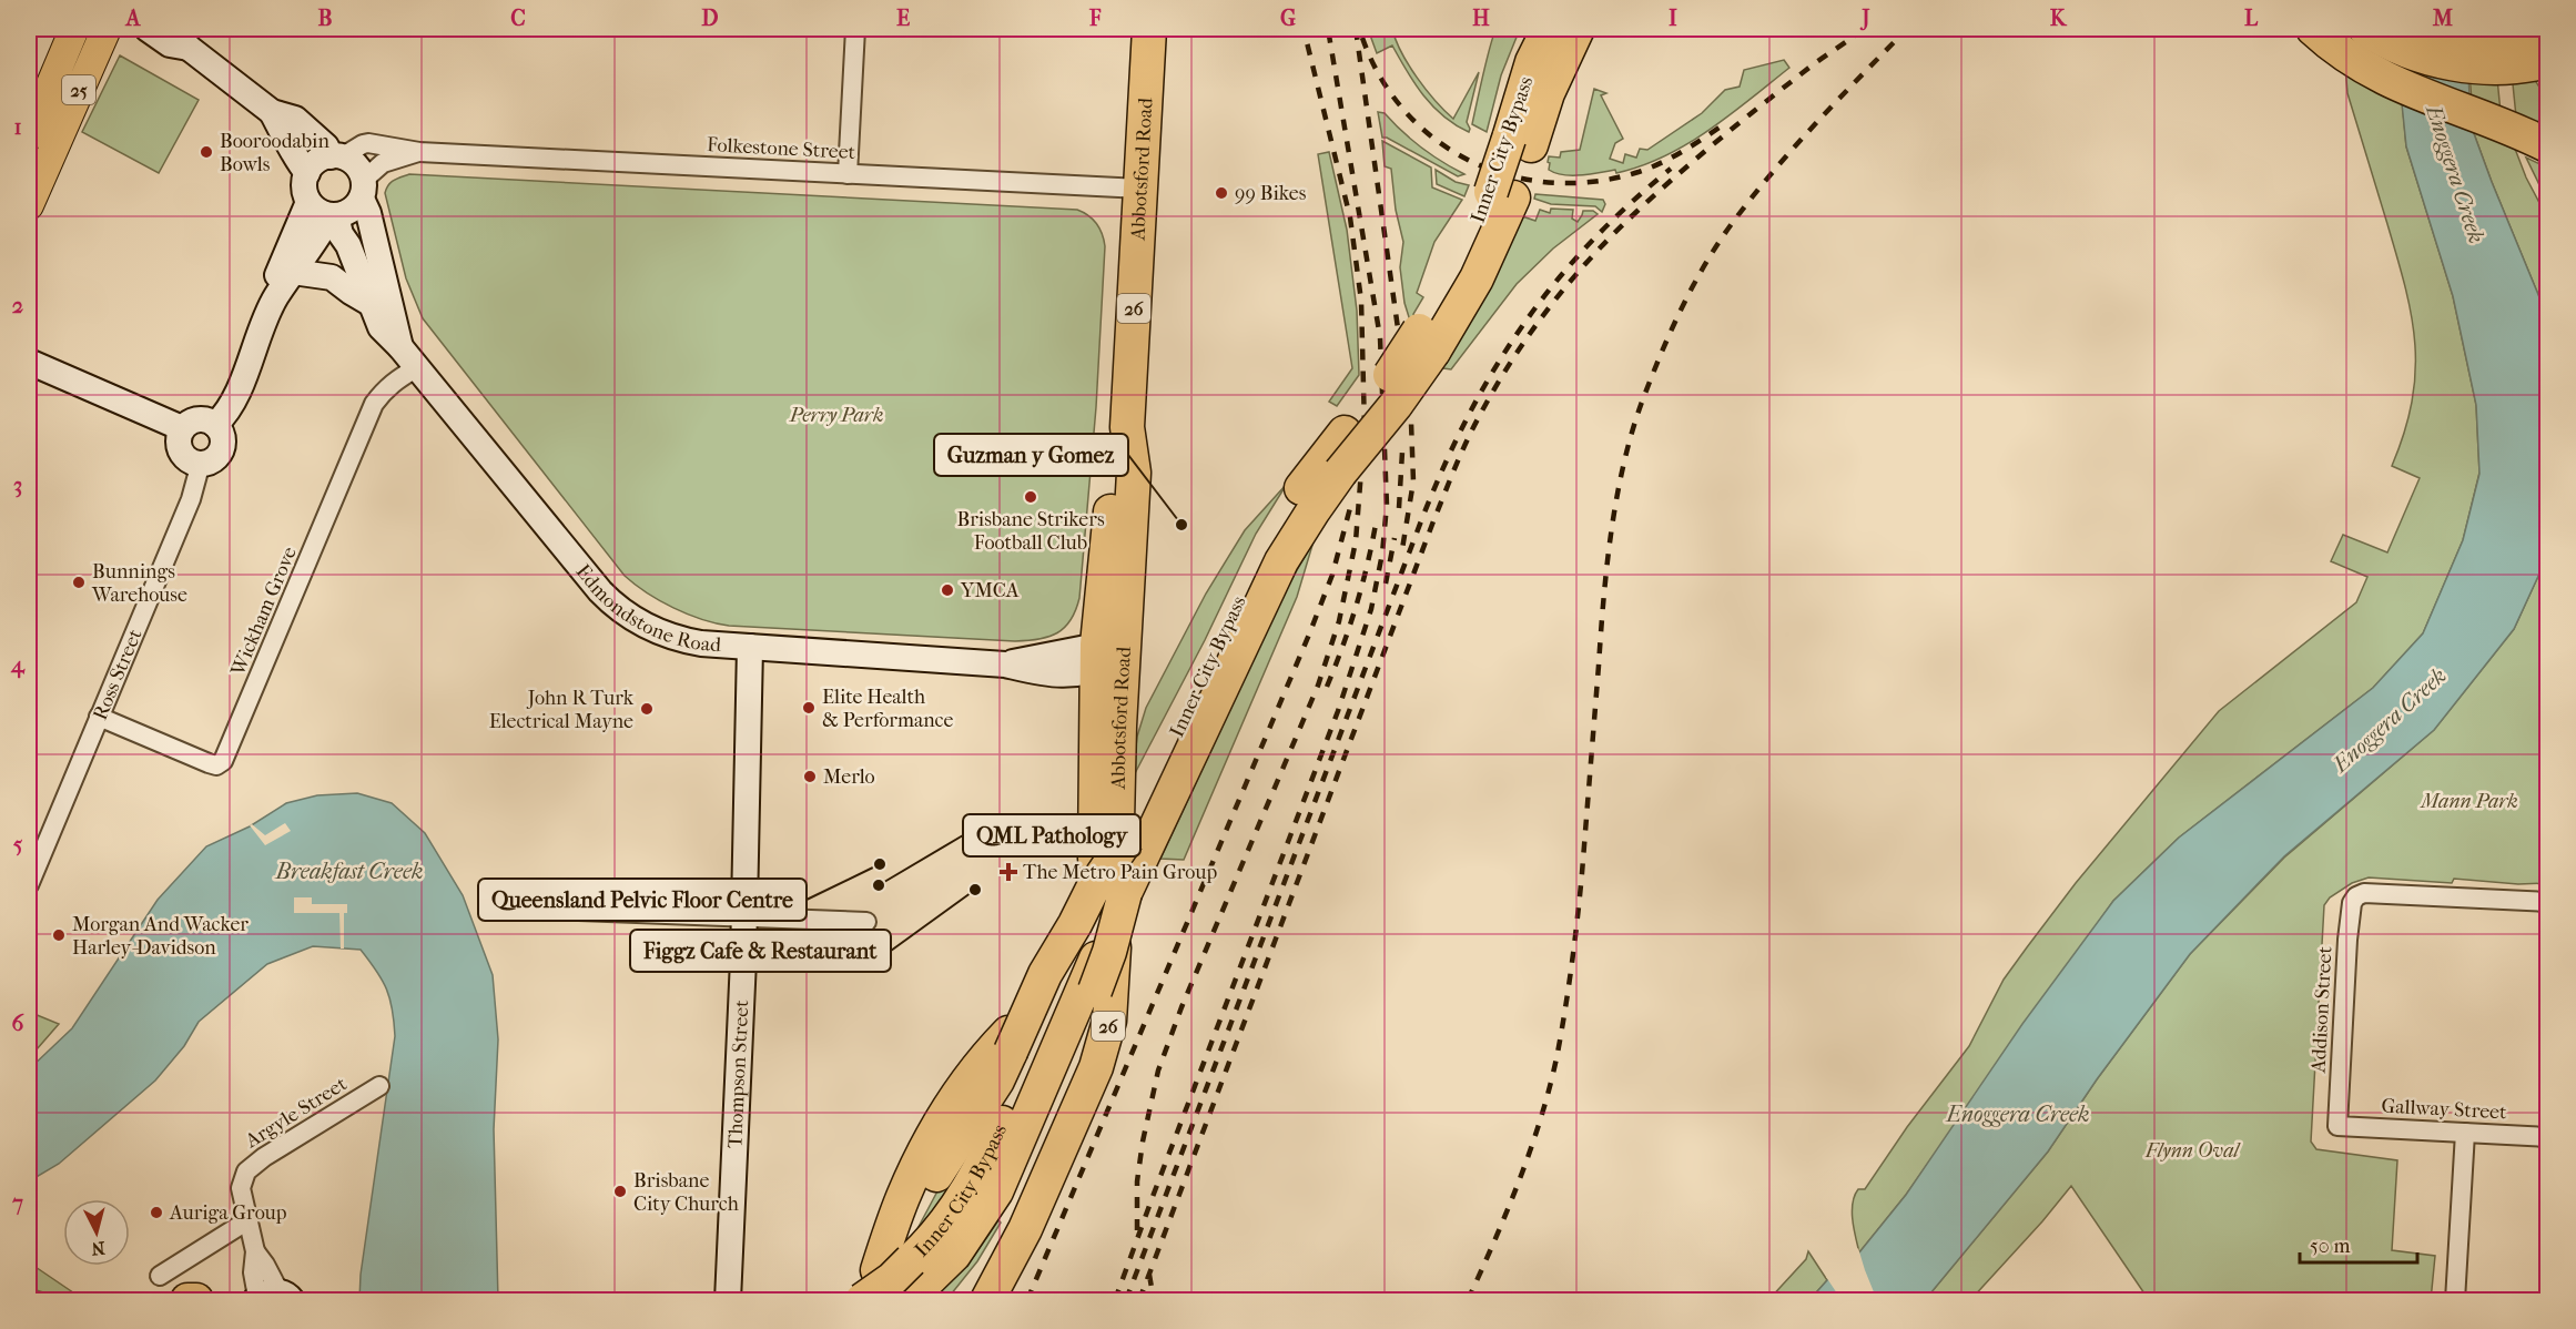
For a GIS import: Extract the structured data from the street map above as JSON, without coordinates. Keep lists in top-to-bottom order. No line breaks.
{"streets":{"highway":["Inner City Bypass","Abbotsford Road","26"],"main road":["25"],"street":["Folkestone Street","Edmondstone Road","Wickham Grove","Ross Street","Addison Street","Thompson Street","Gallway Street","Argyle Street"]},"crossings":[["Folkestone Street","Abbotsford Road"],["Folkestone Street","Edmondstone Road"],["Abbotsford Road","Edmondstone Road"],["Edmondstone Road","Wickham Grove"],["Edmondstone Road","Thompson Street"],["Wickham Grove","Ross Street"],["Addison Street","Gallway Street"]],"water":["Enoggera Creek","Breakfast Creek"],"parks":["Perry Park","Mann Park","Flynn Oval"],"places":{"other":["Booroodabin Bowls","99 Bikes","Brisbane Strikers Football Club","Guzman y Gomez","Bunnings Warehouse","YMCA","Elite Health & Performance","John R Turk Electrical Mayne","Merlo","Queensland Pelvic Floor Centre","QML Pathology","Figgz Cafe & Restaurant","Morgan And Wacker Harley-Davidson","Brisbane City Church","Auriga Group"],"health":["The Metro Pain Group"]},"scale_bar":"50 m","north":"bottom","grid":{"columns":["A","B","C","D","E","F","G","H","I","J","K","L","M"],"rows":["1","2","3","4","5","6","7"]}}
